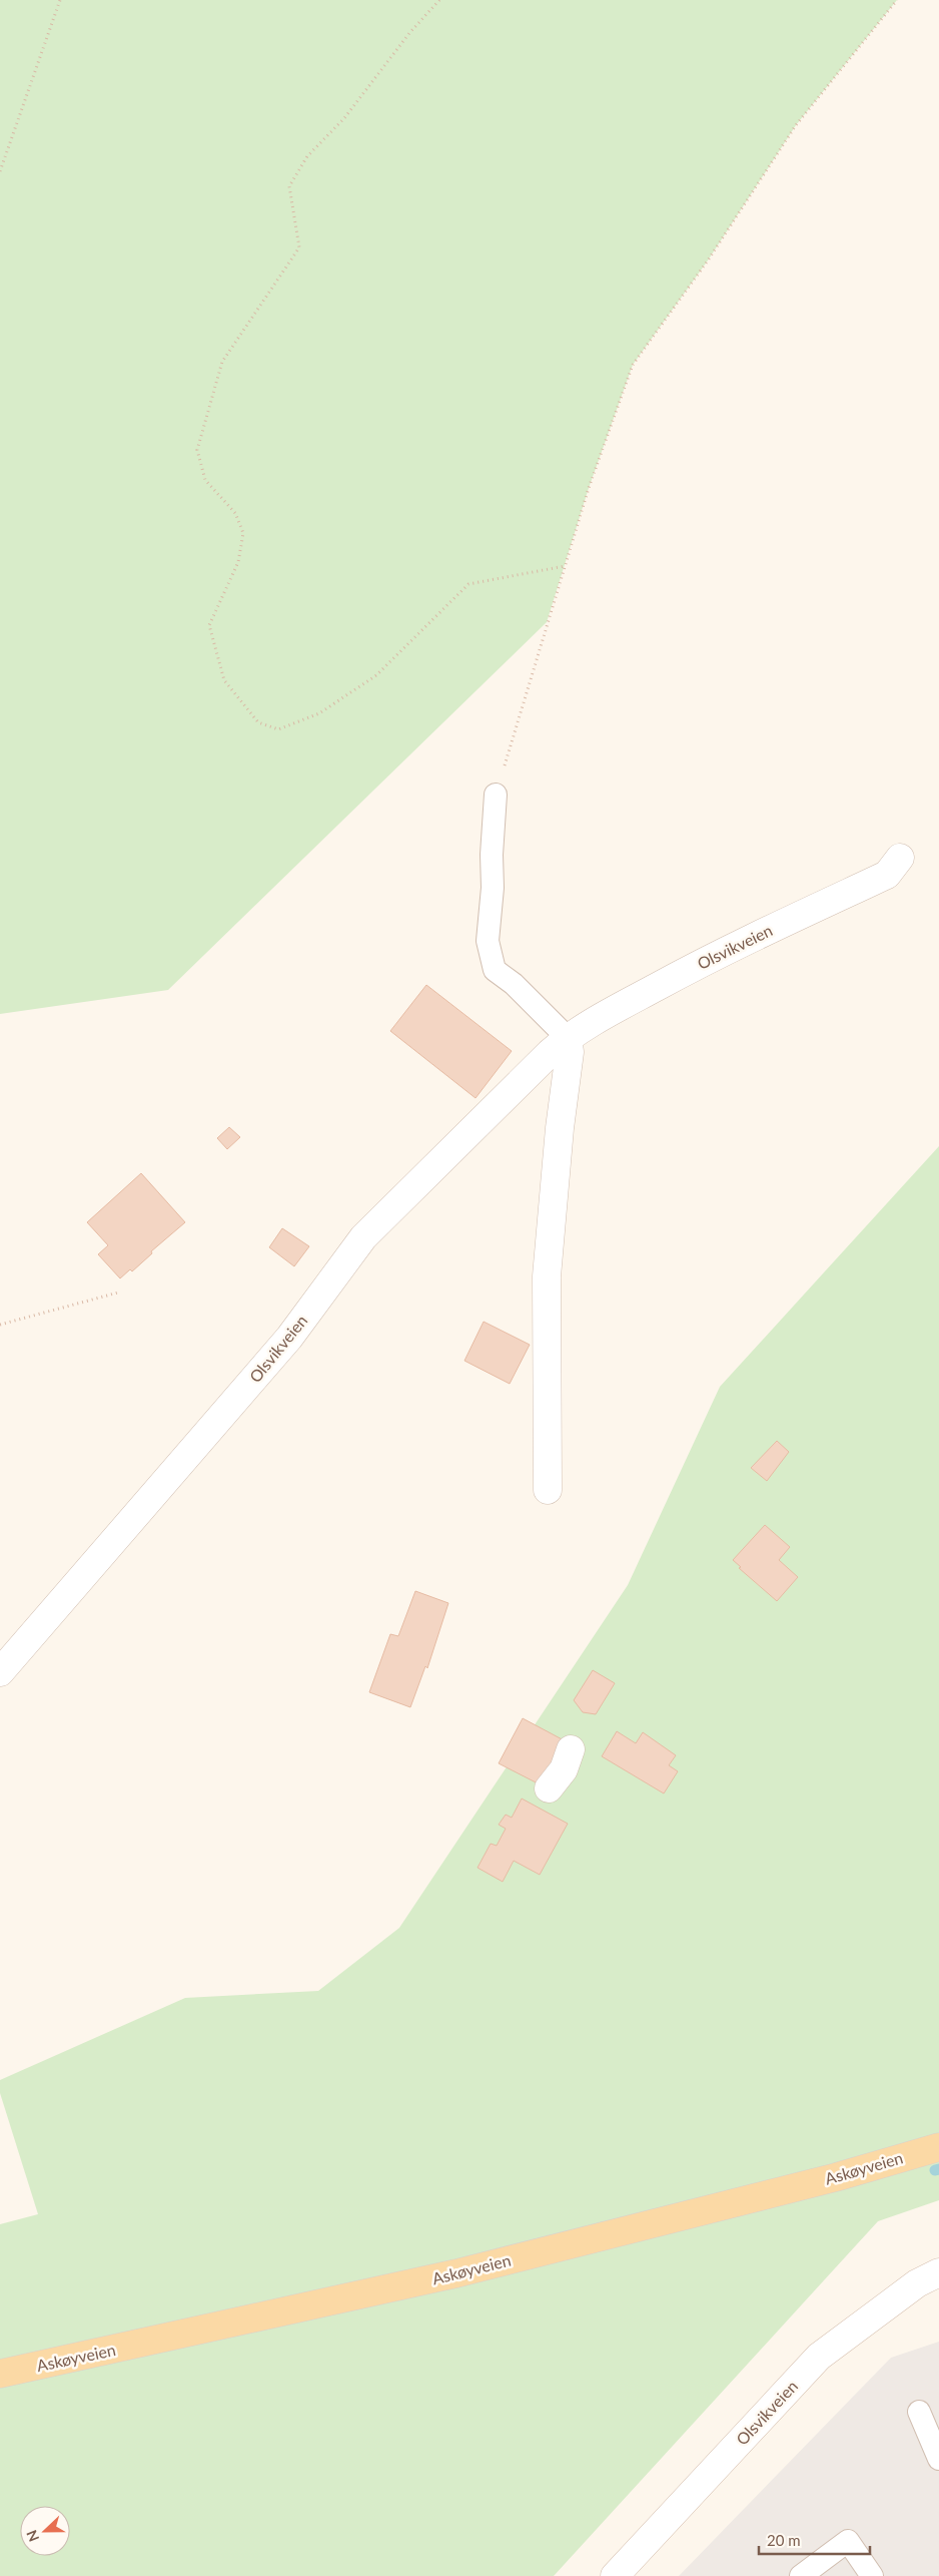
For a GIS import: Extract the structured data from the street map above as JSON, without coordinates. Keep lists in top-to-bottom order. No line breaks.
{"streets":{"main road":["Askøyveien"],"street":["Olsvikveien"]},"scale_bar":"20 m","north":"left"}
